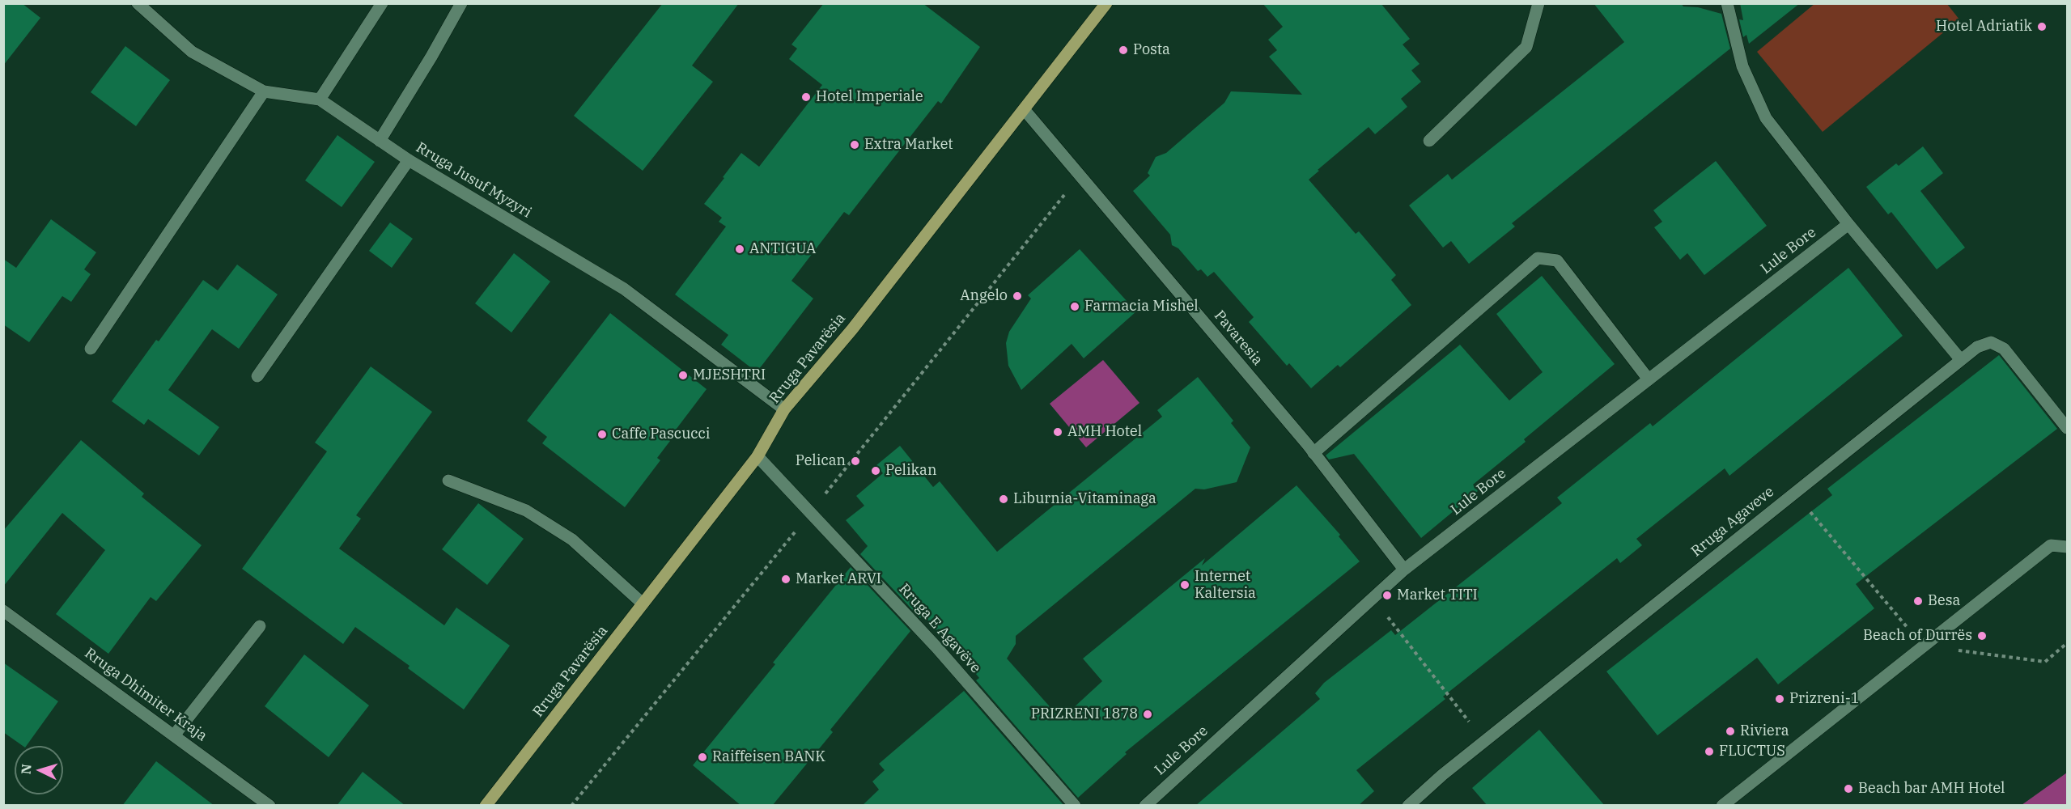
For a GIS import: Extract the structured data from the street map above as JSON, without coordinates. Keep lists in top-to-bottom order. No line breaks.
{"streets":{"main road":["Rruga Pavarësia"],"street":["Rruga Jusuf Myzyri","Lule Bore","Pavaresia","Rruga Agaveve","Rruga E Agavëve","Rruga Dhimiter Kraja"]},"crossings":[["Rruga Jusuf Myzyri","Rruga Pavarësia"],["Lule Bore","Pavaresia"],["Pavaresia","Rruga Pavarësia"],["Rruga Pavarësia","Rruga E Agavëve"]],"places":["Hotel Adriatik","Posta","Hotel Imperiale","Extra Market","ANTIGUA","Angelo","Farmacia Mishel","MJESHTRI","AMH Hotel","Caffe Pascucci","Pelican","Pelikan","Liburnia-Vitaminaga","Market ARVI","Internet Kaltersia","Market TITI","Besa","Beach of Durrës","Prizreni-1","PRIZRENI 1878","Riviera","FLUCTUS","Raiffeisen BANK","Beach bar AMH Hotel"],"north":"left"}
